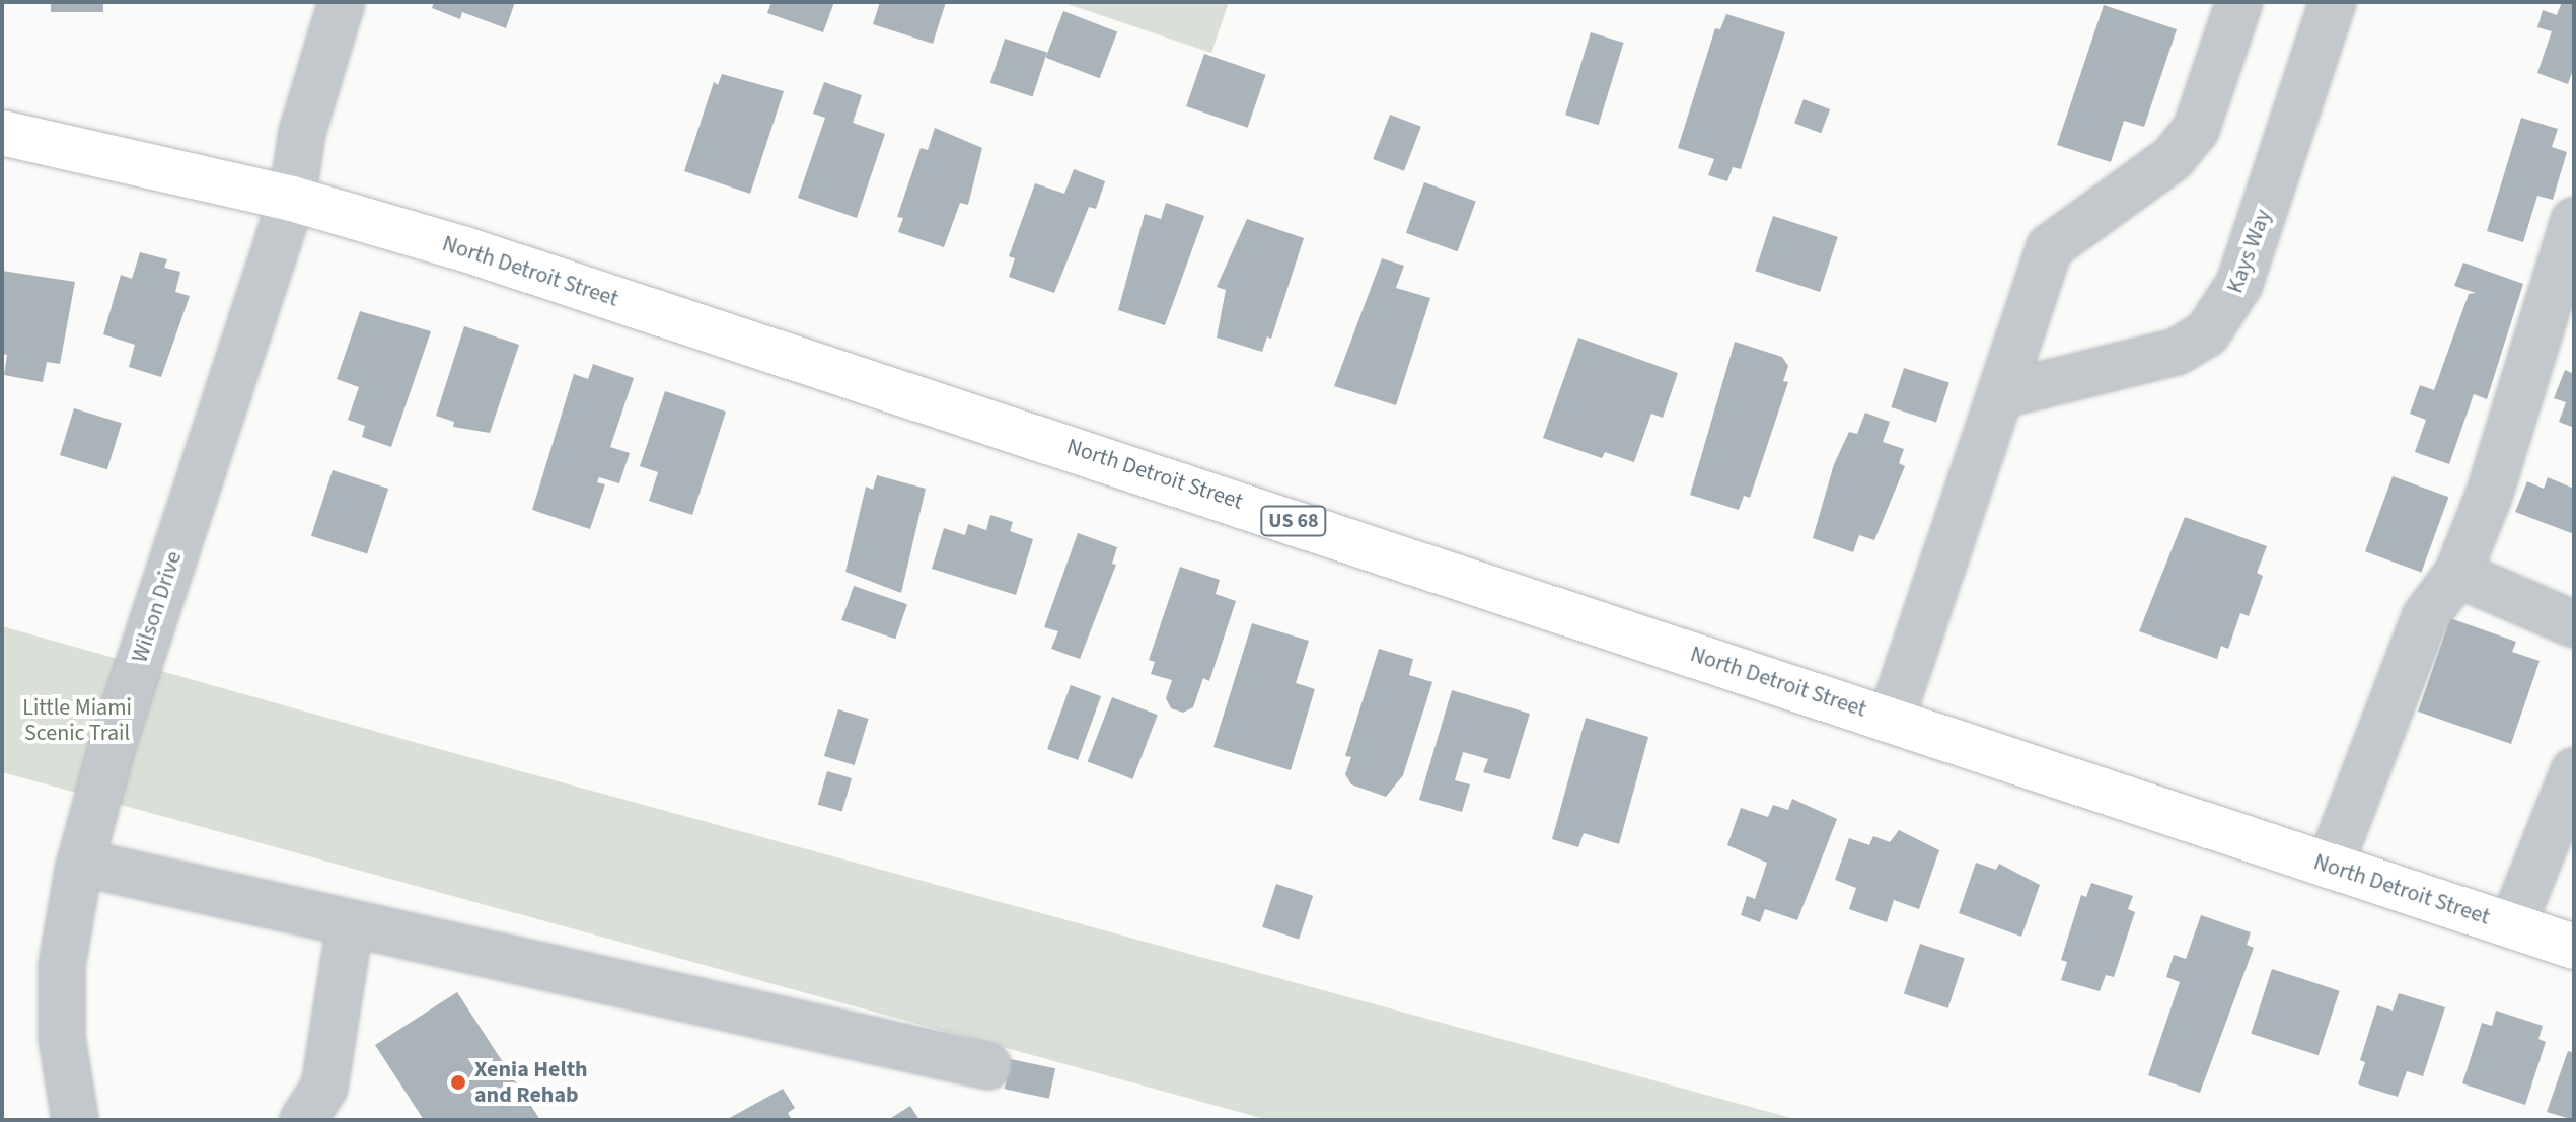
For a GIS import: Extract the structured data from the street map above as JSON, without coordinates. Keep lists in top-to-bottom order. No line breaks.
{"streets":{"highway":["North Detroit Street","US 68"],"street":["Kays Way","Wilson Drive"]},"crossings":[["North Detroit Street","Wilson Drive"]],"parks":["Little Miami Scenic Trail"],"places":["Xenia Helth and Rehab"]}
